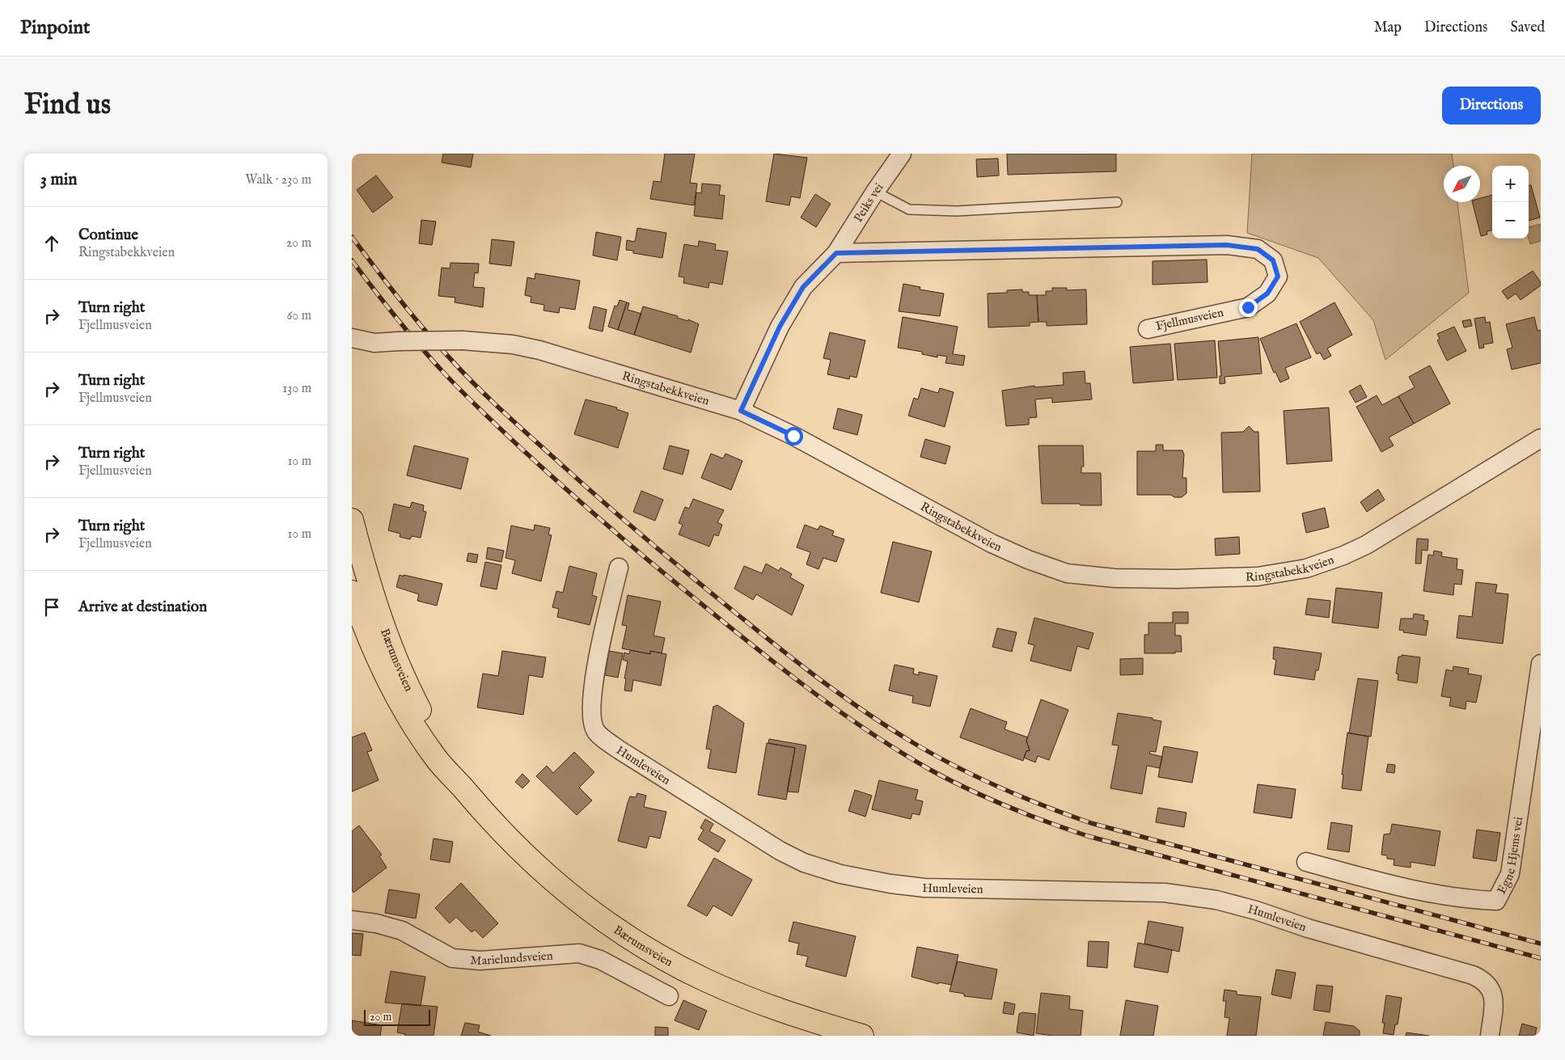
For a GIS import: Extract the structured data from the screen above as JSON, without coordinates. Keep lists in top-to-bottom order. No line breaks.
{"streets":{"main road":["Bærumsveien"],"street":["Peiks vei","Fjellmusveien","Ringstabekkveien","Humleveien","Egne Hjems vei","Marielundsveien"]},"crossings":[["Peiks vei","Fjellmusveien"]],"scale_bar":"20 m","north":"bottom left","page":{"header":"Pinpoint","nav":["Map","Directions","Saved"],"buttons":"Directions","title":"Find us","heading":["3 min","Walk · 230 m"],"map_buttons":["+","−"],"list":[["Continue","Ringstabekkveien","20 m"],["Turn right","Fjellmusveien","60 m"],["Turn right","Fjellmusveien","130 m"],["Turn right","Fjellmusveien","10 m"],["Turn right","Fjellmusveien","10 m"],"Arrive at destination"],"scale":"20 m"}}
